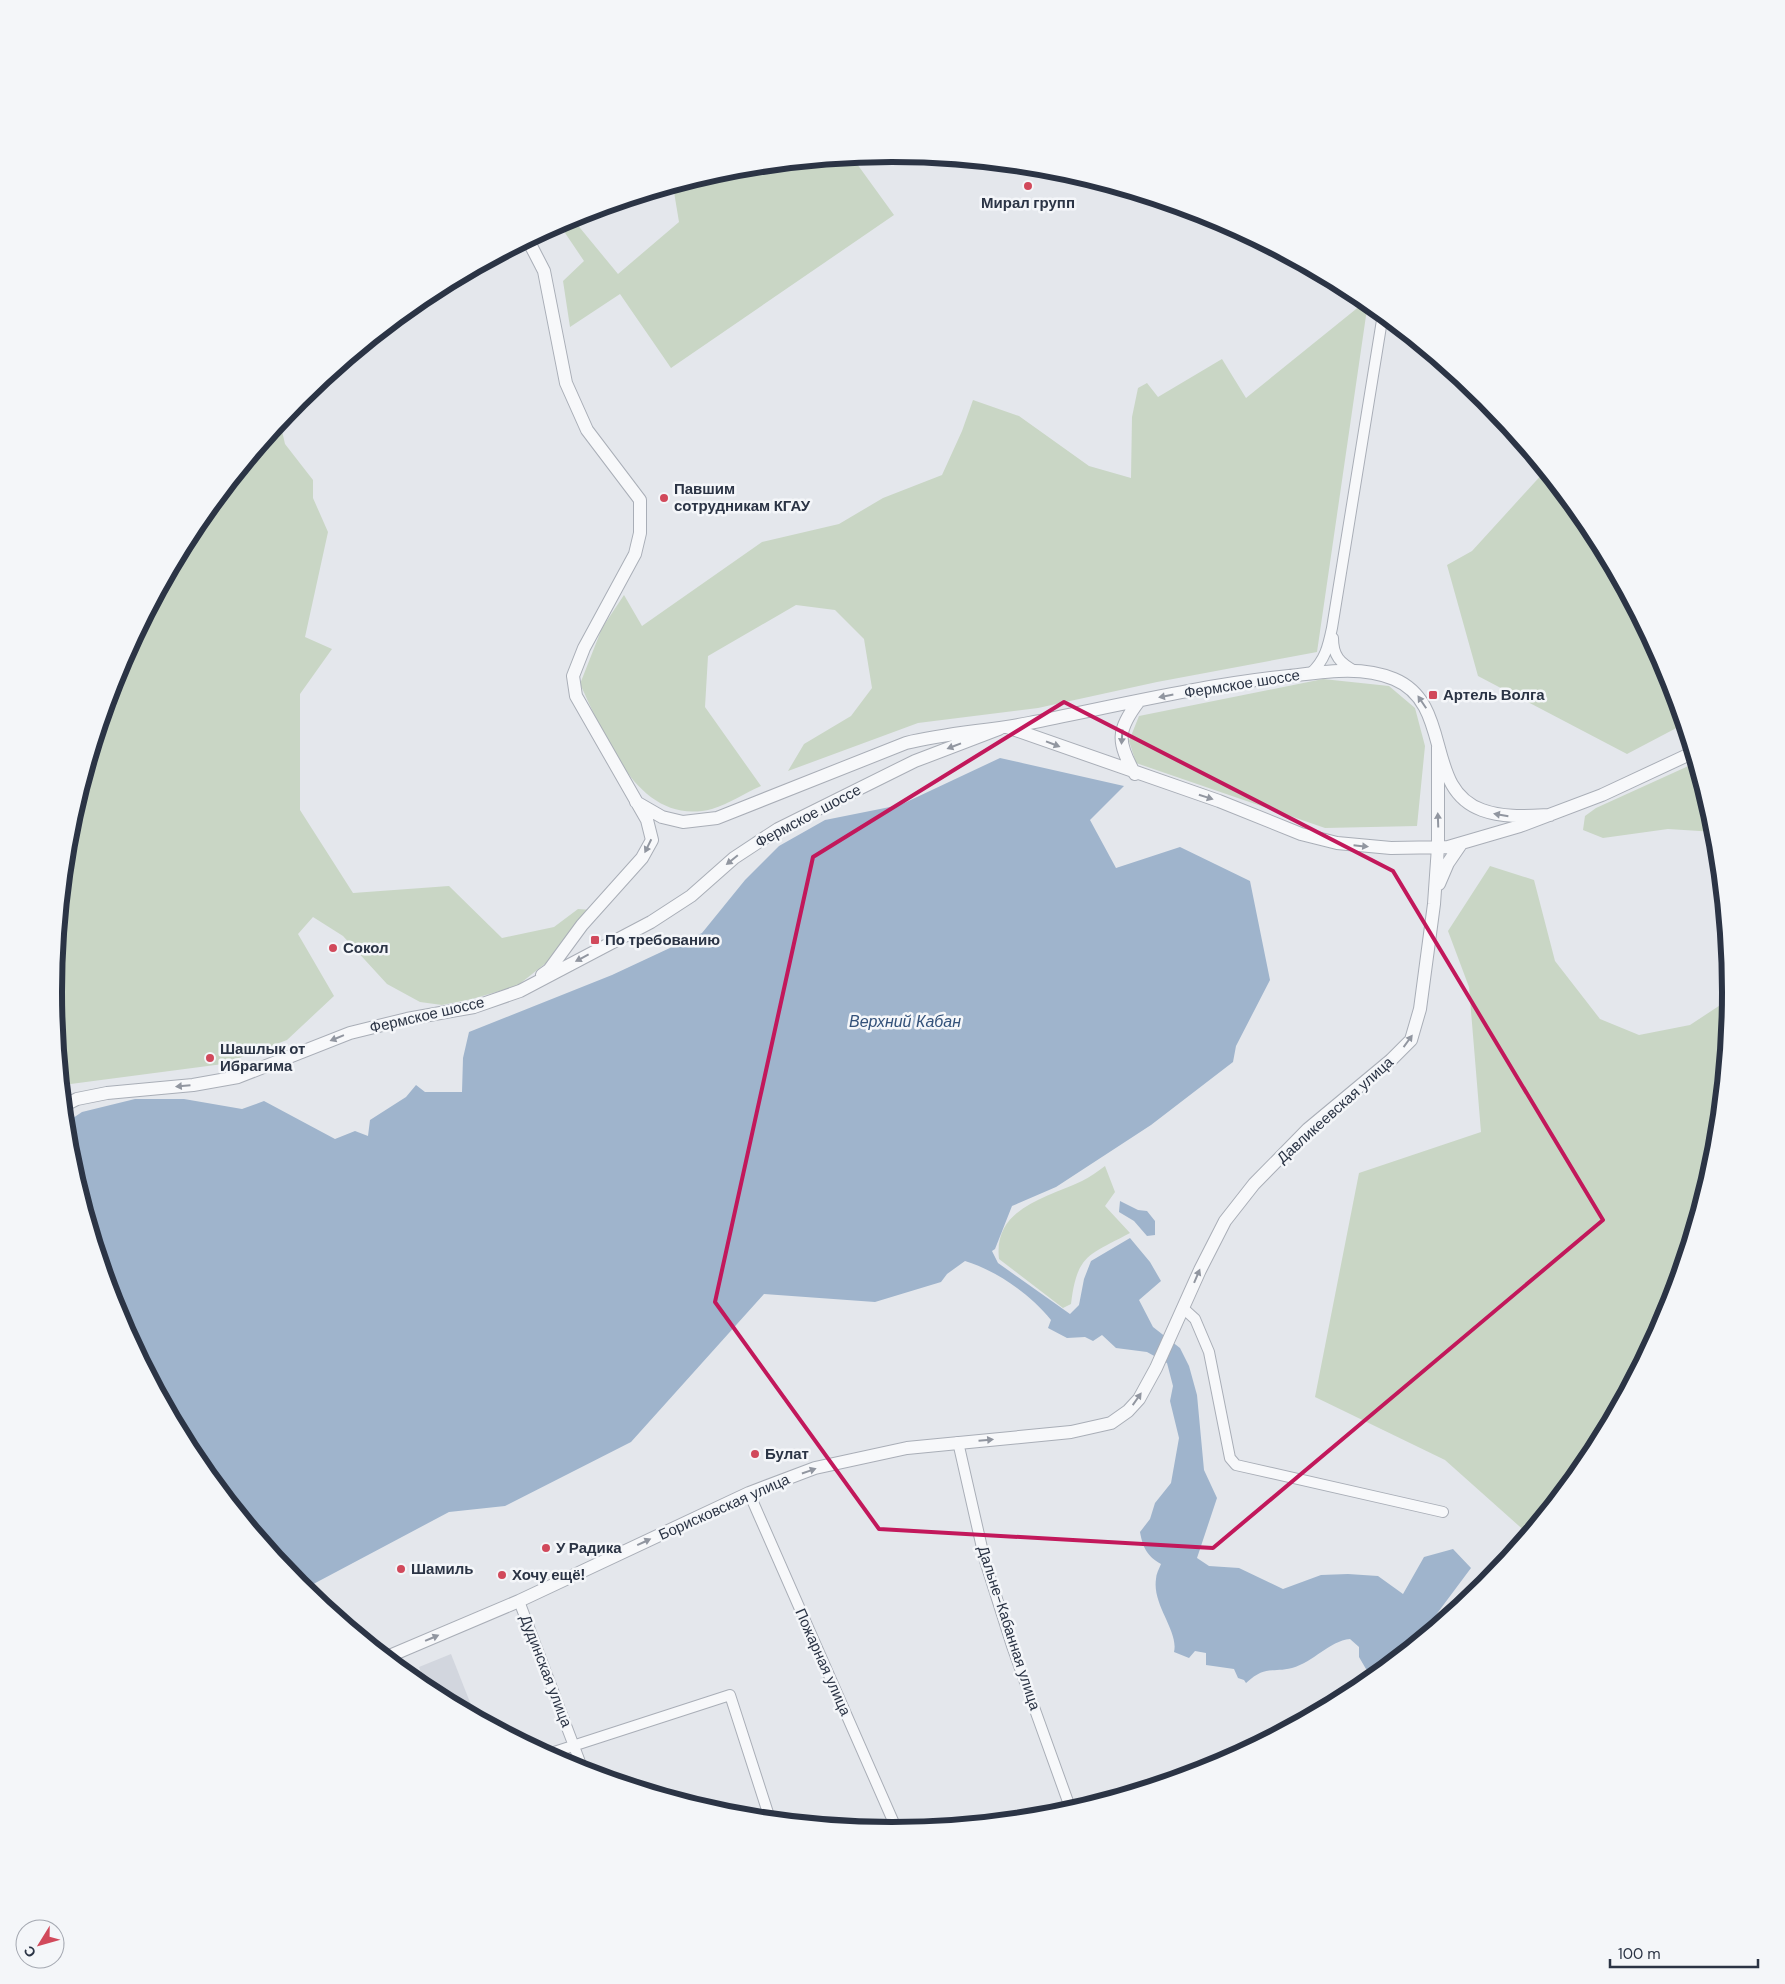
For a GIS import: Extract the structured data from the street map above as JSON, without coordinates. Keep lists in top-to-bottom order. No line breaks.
{"streets":{"street":["Фермское шоссе","Давликеевская улица","Борисковская улица","Дальне-Кабанная улица","Пожарная улица","Дудинская улица"]},"crossings":[["Фермское шоссе","Давликеевская улица"],["Давликеевская улица","Борисковская улица"],["Борисковская улица","Дальне-Кабанная улица"],["Борисковская улица","Пожарная улица"],["Борисковская улица","Дудинская улица"]],"one_way":["Давликеевская улица","Борисковская улица"],"water":["Верхний Кабан"],"places":{"other":["Мирал групп","Павшим сотрудникам КГАУ","Сокол","Шашлык от Ибрагима","Булат","У Радика","Шамиль","Хочу ещё!"],"transit":["Артель Волга","По требованию"]},"scale_bar":"100 m","north":"bottom left"}
